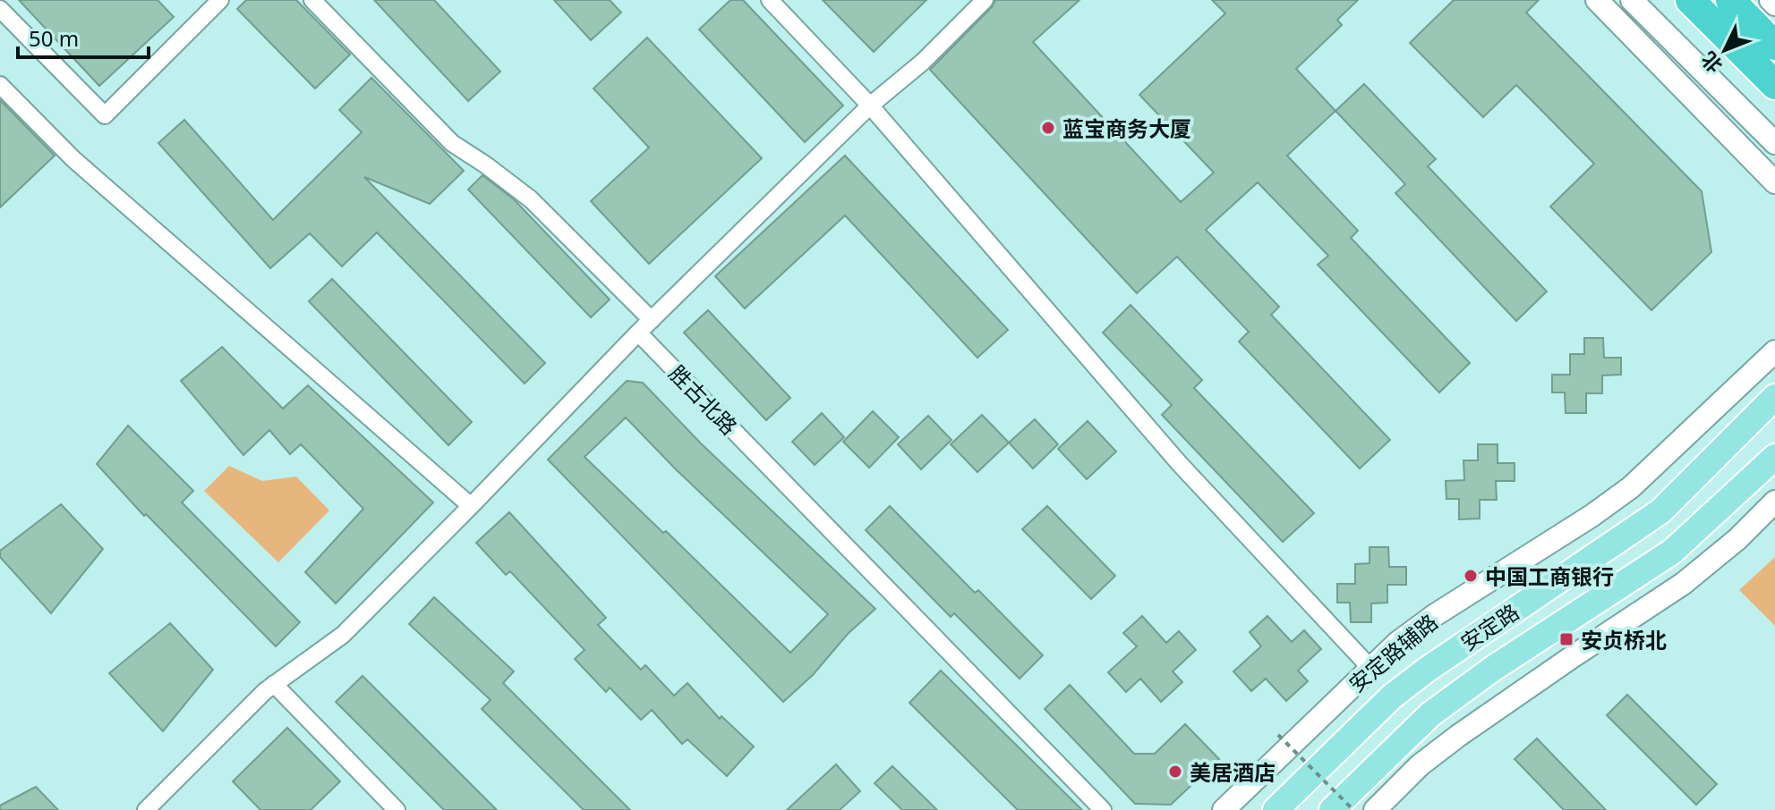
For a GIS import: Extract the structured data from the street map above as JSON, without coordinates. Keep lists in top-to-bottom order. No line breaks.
{"streets":{"main road":["安定路"],"street":["胜古北路","安定路辅路"]},"places":{"other":["蓝宝商务大厦","中国工商银行","美居酒店"],"transit":["安贞桥北"]},"scale_bar":"50 m","north":"bottom left"}
